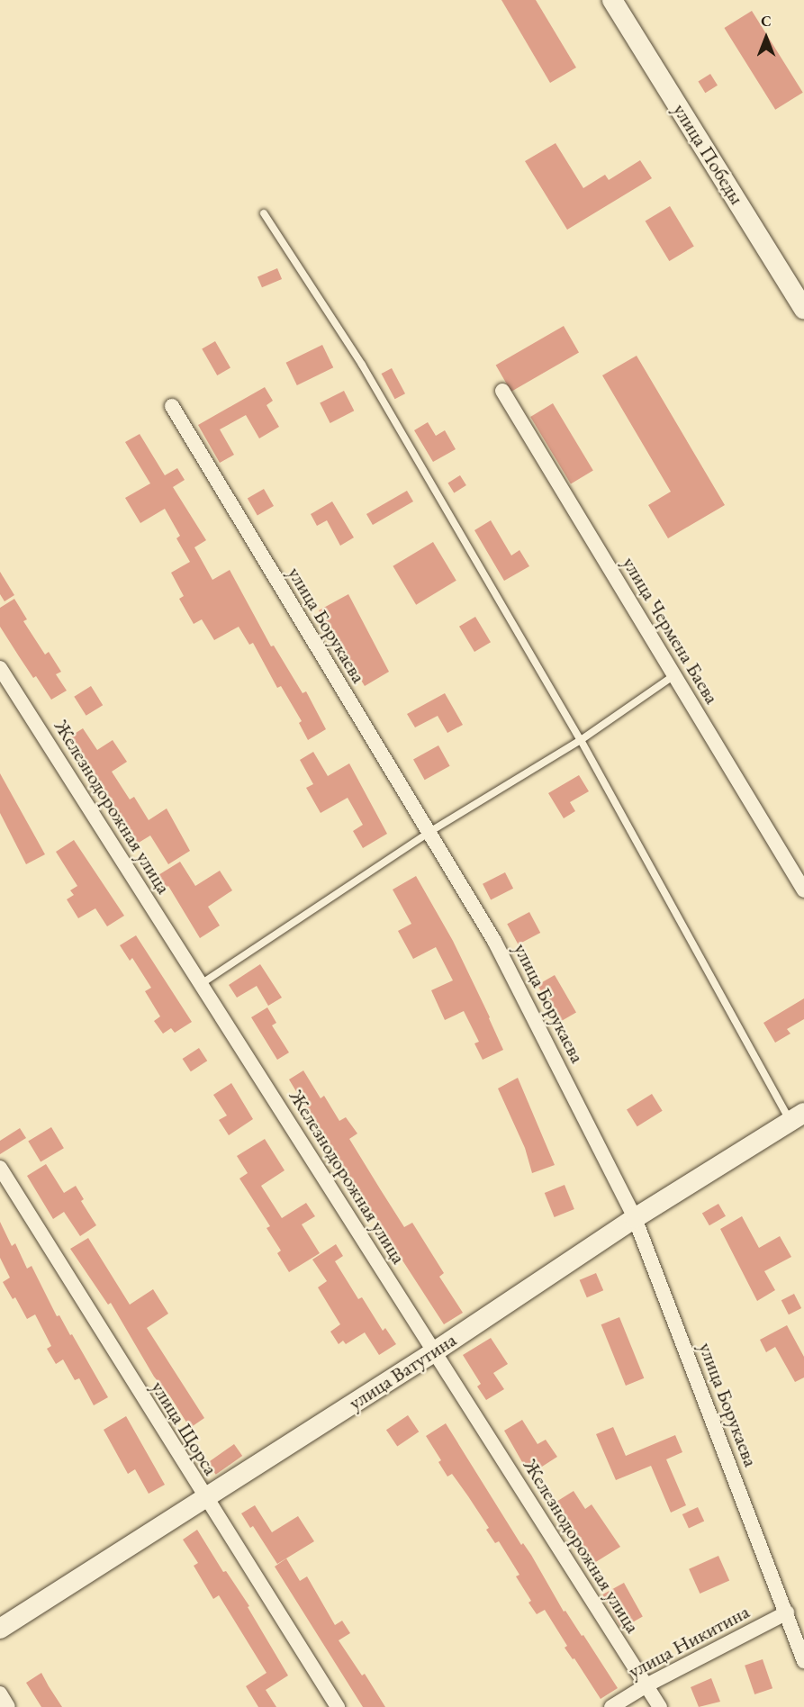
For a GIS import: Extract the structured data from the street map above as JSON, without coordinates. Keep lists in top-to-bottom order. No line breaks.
{"streets":{"street":["улица Победы","улица Борукаева","улица Чермена Баева","Железнодорожная улица","улица Ватутина","улица Щорса","улица Никитина"]},"crossings":[["улица Борукаева","улица Ватутина"],["улица Борукаева","улица Никитина"],["Железнодорожная улица","улица Ватутина"],["Железнодорожная улица","улица Никитина"],["улица Ватутина","улица Щорса"]],"north":"top"}
